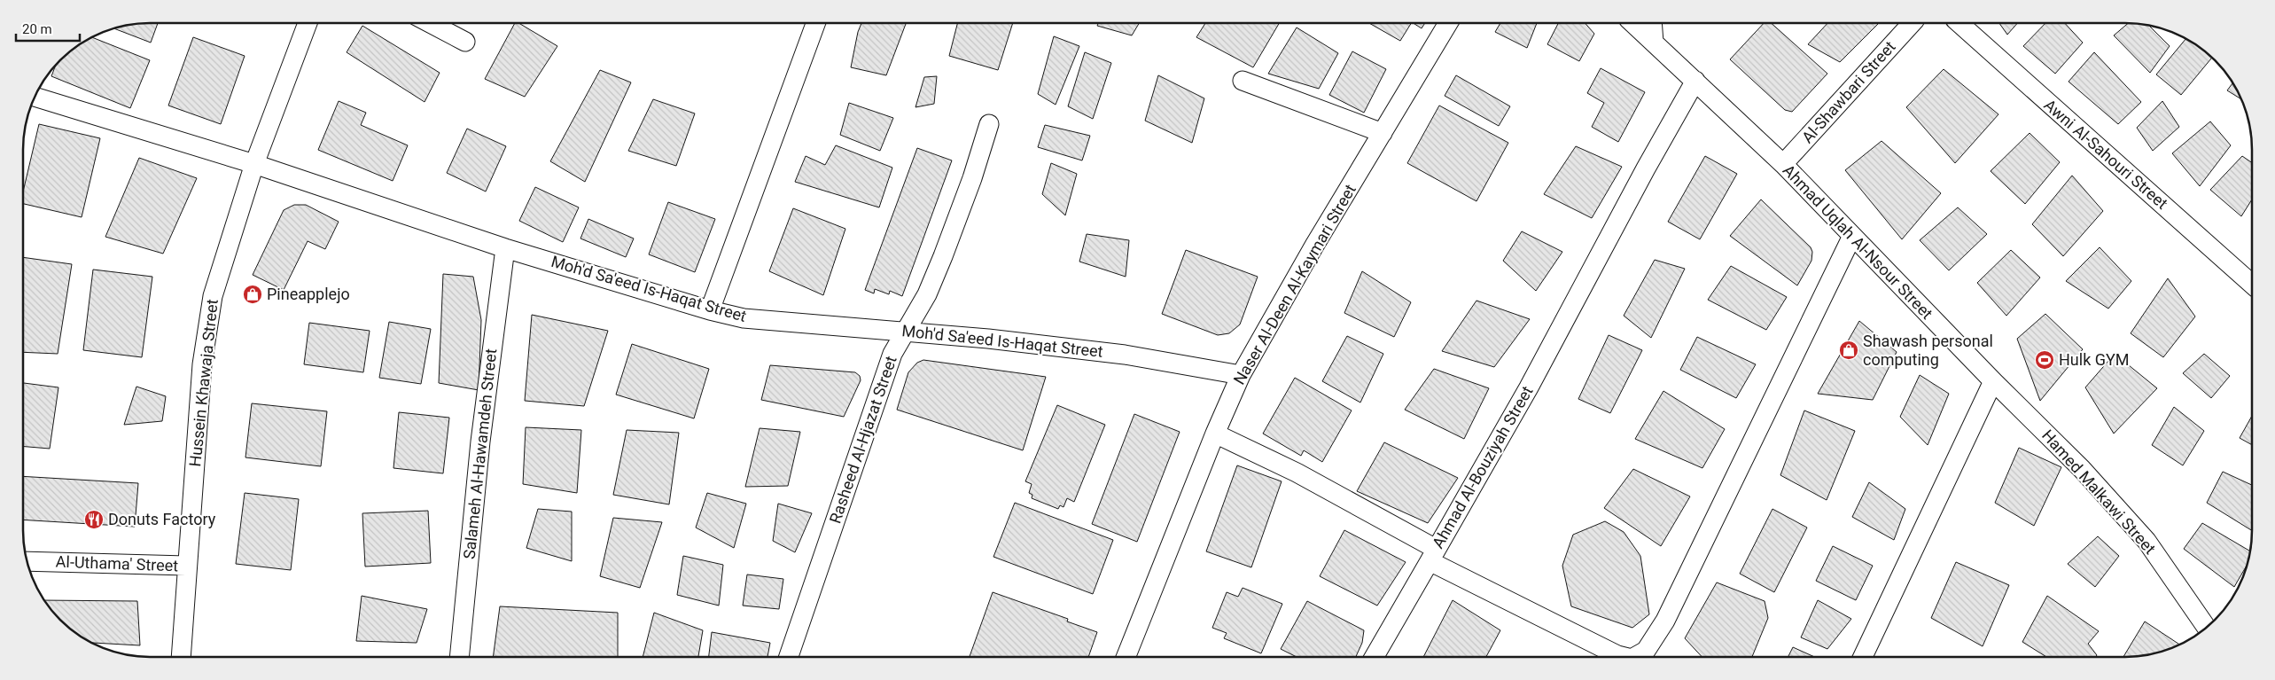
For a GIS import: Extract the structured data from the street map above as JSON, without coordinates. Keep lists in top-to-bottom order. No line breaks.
{"streets":{"street":["Al-Shawbari Street","Awni Al-Sahouri Street","Ahmad Uqlah Al-Nsour Street","Naser Al-Deen Al-Kaymari Street","Moh'd Sa'eed Is-Haqat Street","Hussein Khawaja Street","Rasheed Al-Hjazat Street","Salameh Al-Hawamdeh Street","Ahmad Al-Bouziyah Street","Hamed Malkawi Street","Al-Uthama' Street"]},"crossings":[["Al-Shawbari Street","Ahmad Uqlah Al-Nsour Street"],["Ahmad Uqlah Al-Nsour Street","Ahmad Al-Bouziyah Street"],["Ahmad Uqlah Al-Nsour Street","Hamed Malkawi Street"],["Naser Al-Deen Al-Kaymari Street","Moh'd Sa'eed Is-Haqat Street"],["Moh'd Sa'eed Is-Haqat Street","Hussein Khawaja Street"],["Moh'd Sa'eed Is-Haqat Street","Rasheed Al-Hjazat Street"],["Moh'd Sa'eed Is-Haqat Street","Salameh Al-Hawamdeh Street"],["Hussein Khawaja Street","Al-Uthama' Street"]],"places":{"shop":["Pineapplejo","Shawash personal computing"],"sports":["Hulk GYM"],"restaurant":["Donuts Factory"]},"scale_bar":"20 m"}
